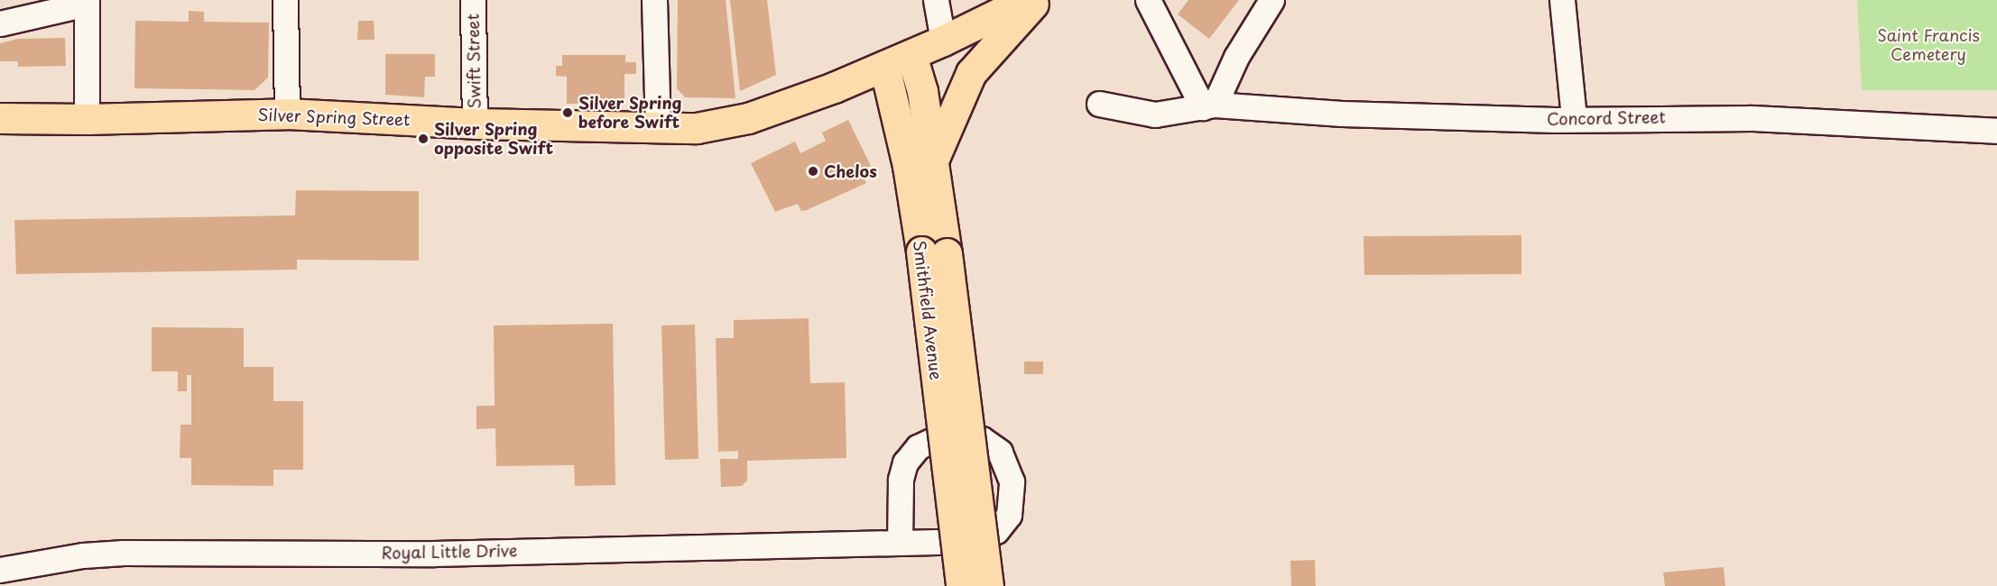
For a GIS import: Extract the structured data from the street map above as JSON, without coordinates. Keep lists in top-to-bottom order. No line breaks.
{"streets":{"main road":["Silver Spring Street","Smithfield Avenue"],"street":["Swift Street","Concord Street","Royal Little Drive"]},"crossings":[["Swift Street","Silver Spring Street"],["Silver Spring Street","Smithfield Avenue"]],"parks":["Saint Francis Cemetery"],"places":["Silver Spring before Swift","Silver Spring opposite Swift","Chelos"]}
